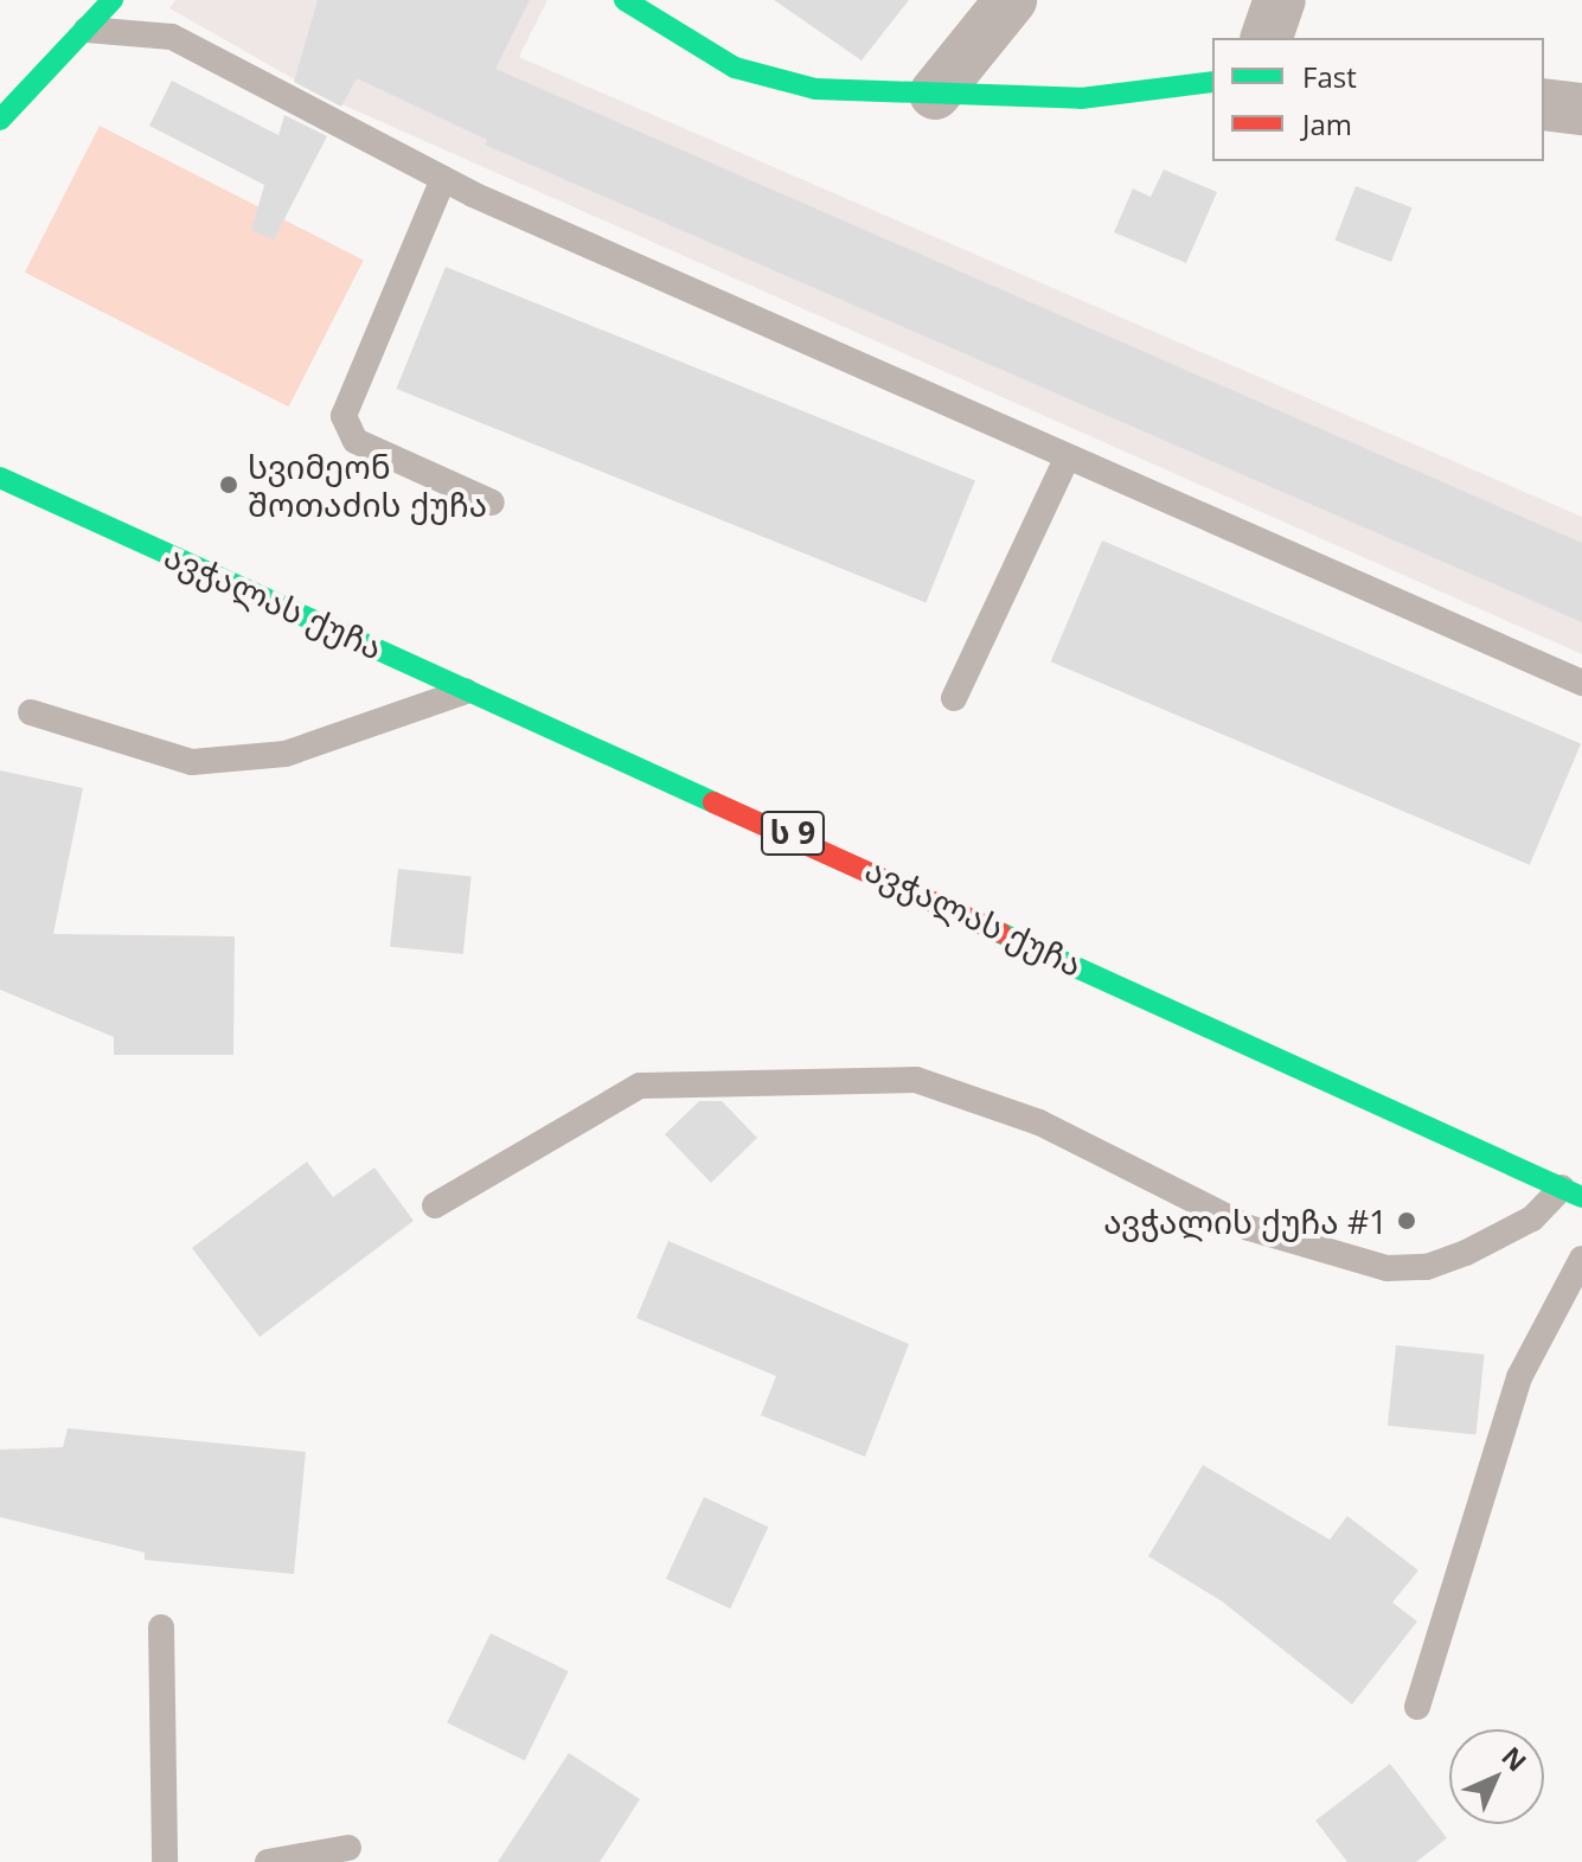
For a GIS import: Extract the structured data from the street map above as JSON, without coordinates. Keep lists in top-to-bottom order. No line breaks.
{"streets":{"main road":["ავჭალას ქუჩა","ს 9"]},"places":["სვიმეონ შოთაძის ქუჩა","ავჭალის ქუჩა #1"],"legend":["Fast","Jam"],"north":"top right"}
